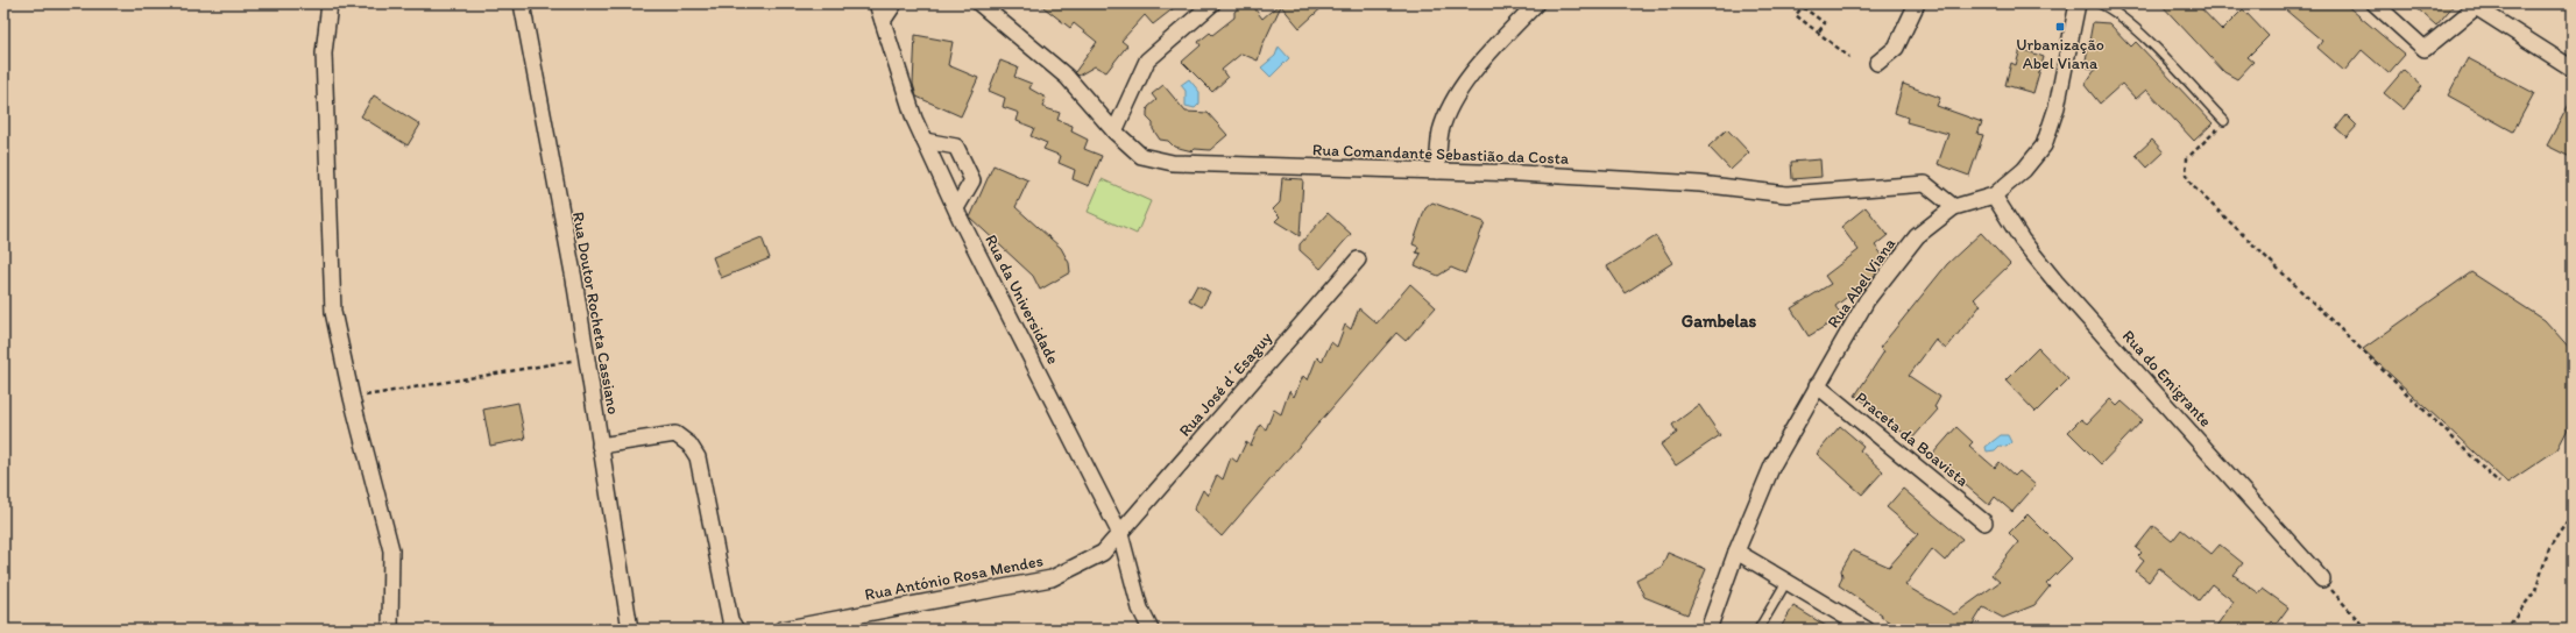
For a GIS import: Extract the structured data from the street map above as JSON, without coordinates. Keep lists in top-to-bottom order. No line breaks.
{"streets":{"street":["Rua Comandante Sebastião da Costa","Rua Abel Viana","Rua da Universidade","Rua Doutor Rocheta Cassiano","Rua do Emigrante","Rua José d´Esaguy","Praceta da Boavista","Rua António Rosa Mendes"]},"crossings":[["Rua Comandante Sebastião da Costa","Rua Abel Viana"],["Rua Abel Viana","Rua do Emigrante"],["Rua Abel Viana","Praceta da Boavista"],["Rua da Universidade","Rua José d´Esaguy"],["Rua da Universidade","Rua António Rosa Mendes"],["Rua José d´Esaguy","Rua António Rosa Mendes"]],"districts":["Gambelas"],"places":{"transit":["Urbanização Abel Viana"]}}
